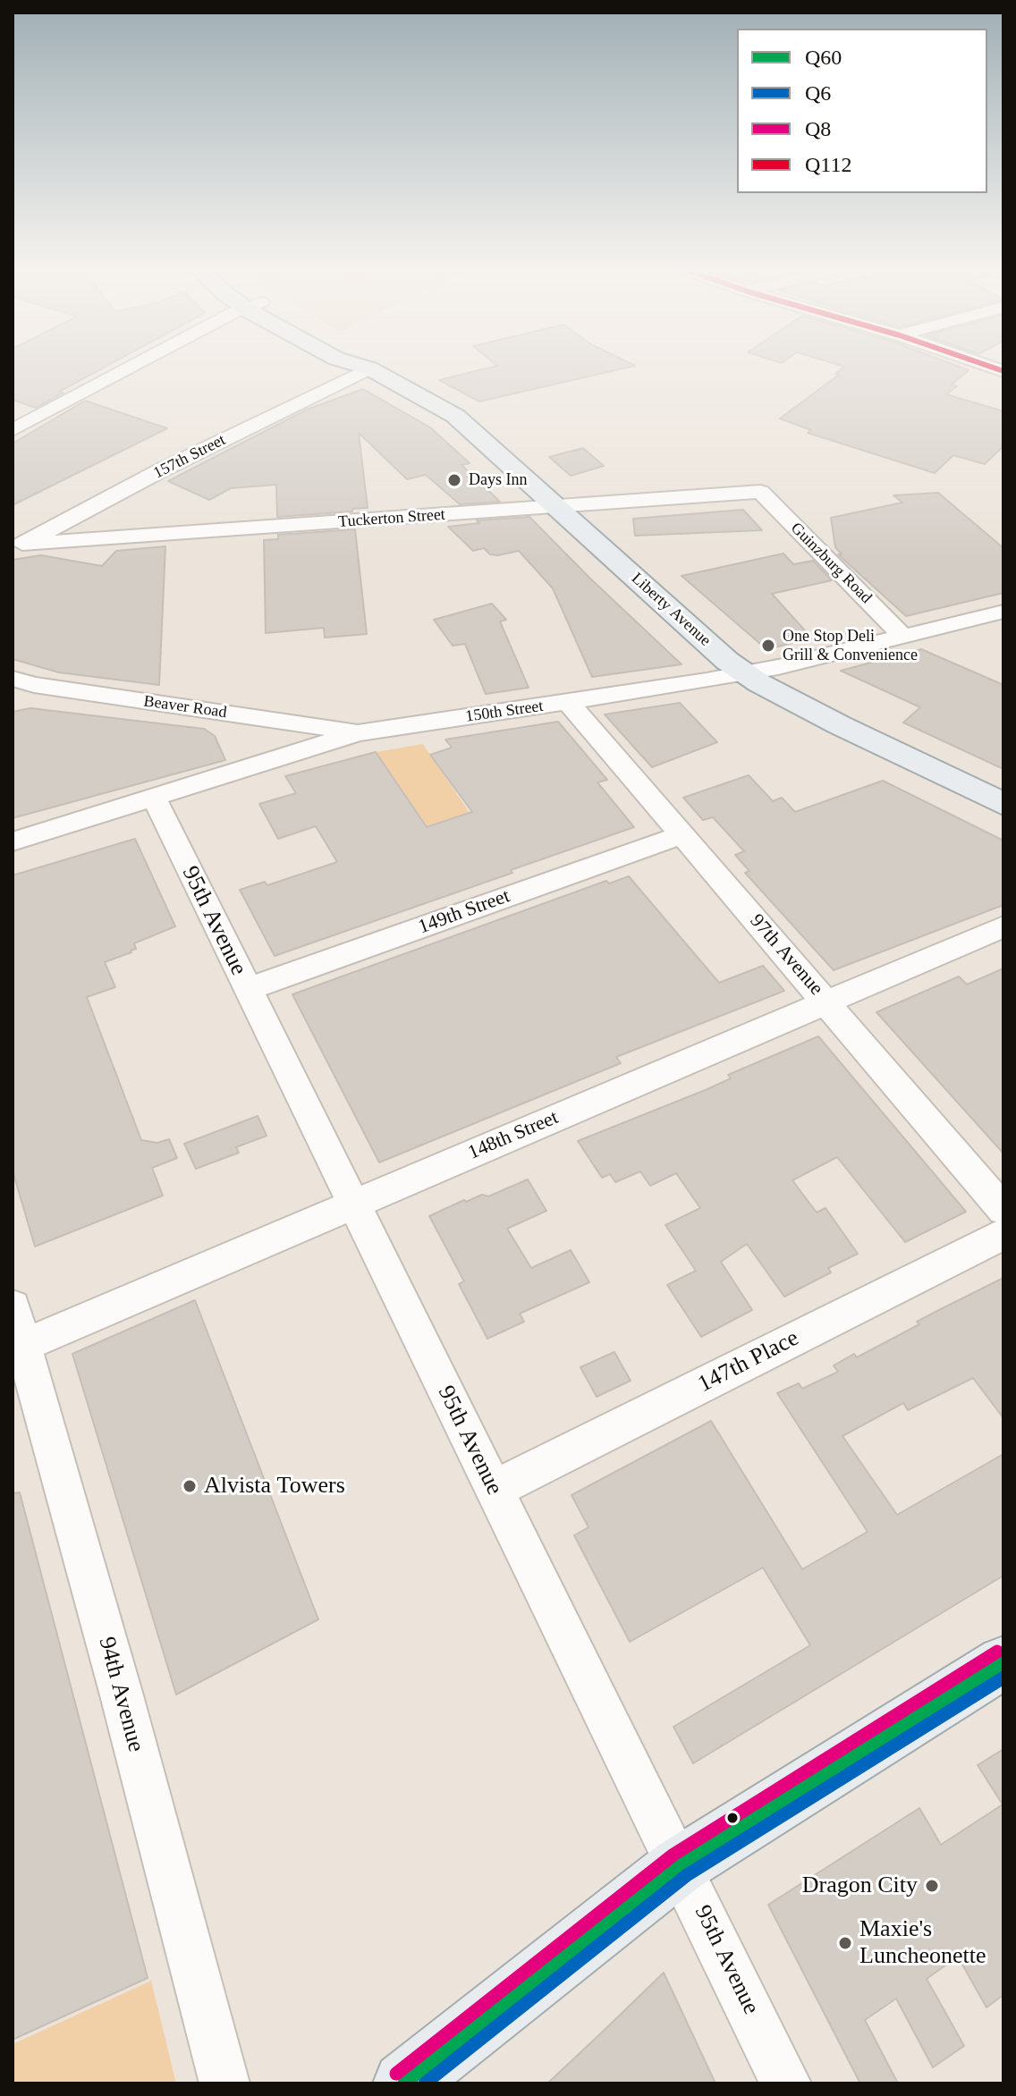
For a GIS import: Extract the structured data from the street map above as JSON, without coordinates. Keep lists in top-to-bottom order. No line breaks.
{"streets":{"main road":["Liberty Avenue"],"street":["157th Street","Tuckerton Street","Guinzburg Road","Beaver Road","150th Street","149th Street","95th Avenue","97th Avenue","148th Street","147th Place","94th Avenue"]},"crossings":[["157th Street","Tuckerton Street"],["157th Street","Liberty Avenue"],["Tuckerton Street","Guinzburg Road"],["Tuckerton Street","Liberty Avenue"],["Guinzburg Road","150th Street"],["Liberty Avenue","150th Street"],["Beaver Road","150th Street"],["150th Street","95th Avenue"],["150th Street","97th Avenue"],["149th Street","95th Avenue"],["149th Street","97th Avenue"],["95th Avenue","148th Street"],["95th Avenue","147th Place"],["97th Avenue","148th Street"],["148th Street","94th Avenue"]],"places":["Days Inn","One Stop Deli Grill & Convenience","Alvista Towers","Dragon City","Maxie's Luncheonette"],"lines":["transit line Q112","transit line Q8","transit line Q60","transit line Q6"],"legend":["Q60","Q6","Q8","Q112"]}
